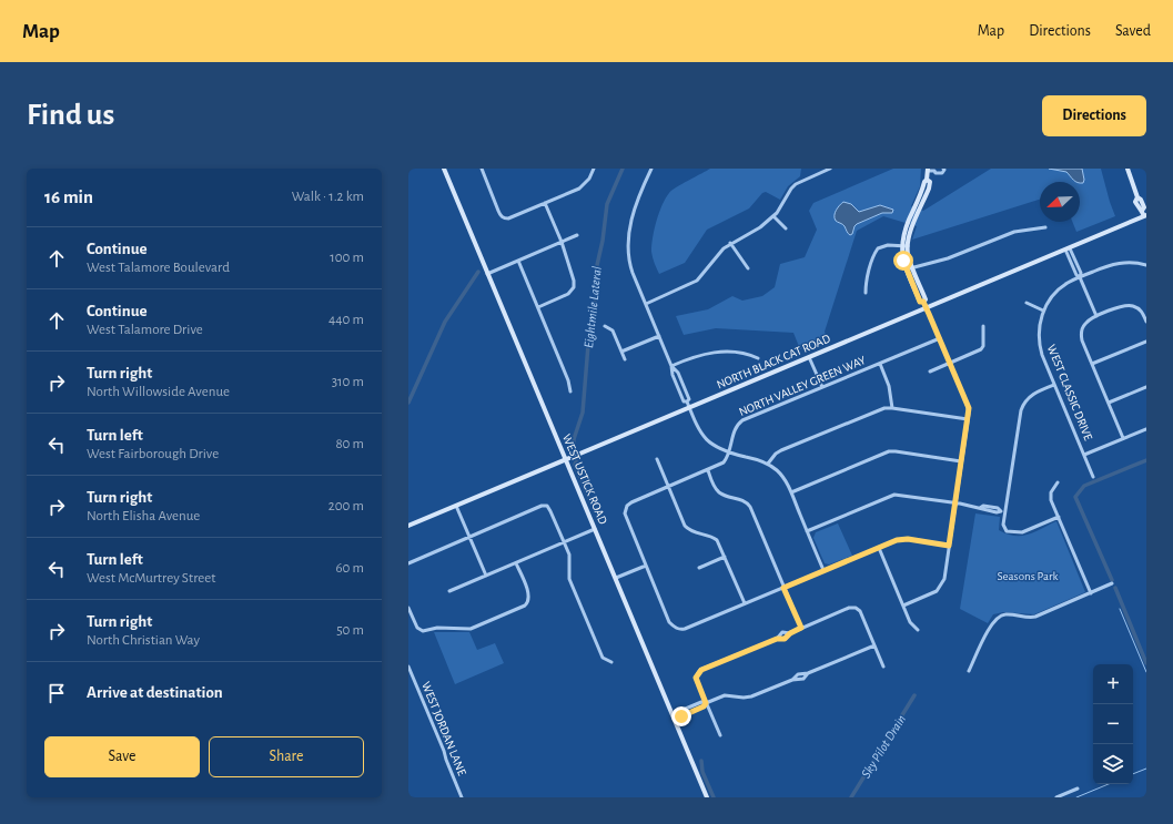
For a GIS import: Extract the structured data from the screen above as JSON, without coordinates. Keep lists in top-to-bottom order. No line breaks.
{"streets":{"main road":["NORTH BLACK CAT ROAD","WEST USTICK ROAD"],"street":["NORTH VALLEY GREEN WAY","WEST CLASSIC DRIVE","WEST JORDAN LANE"]},"crossings":[["NORTH BLACK CAT ROAD","WEST USTICK ROAD"]],"water":["Eightmile Lateral","Sky Pilot Drain"],"parks":["Seasons Park"],"north":"bottom left","page":{"header":"Map","nav":["Map","Directions","Saved"],"buttons":["Directions",["Save","Share"]],"title":"Find us","heading":["16 min","Walk · 1.2 km"],"list":[["Continue","West Talamore Boulevard","100 m"],["Continue","West Talamore Drive","440 m"],["Turn right","North Willowside Avenue","310 m"],["Turn left","West Fairborough Drive","80 m"],["Turn right","North Elisha Avenue","200 m"],["Turn left","West McMurtrey Street","60 m"],["Turn right","North Christian Way","50 m"],"Arrive at destination"],"map_buttons":["+","−"]}}
